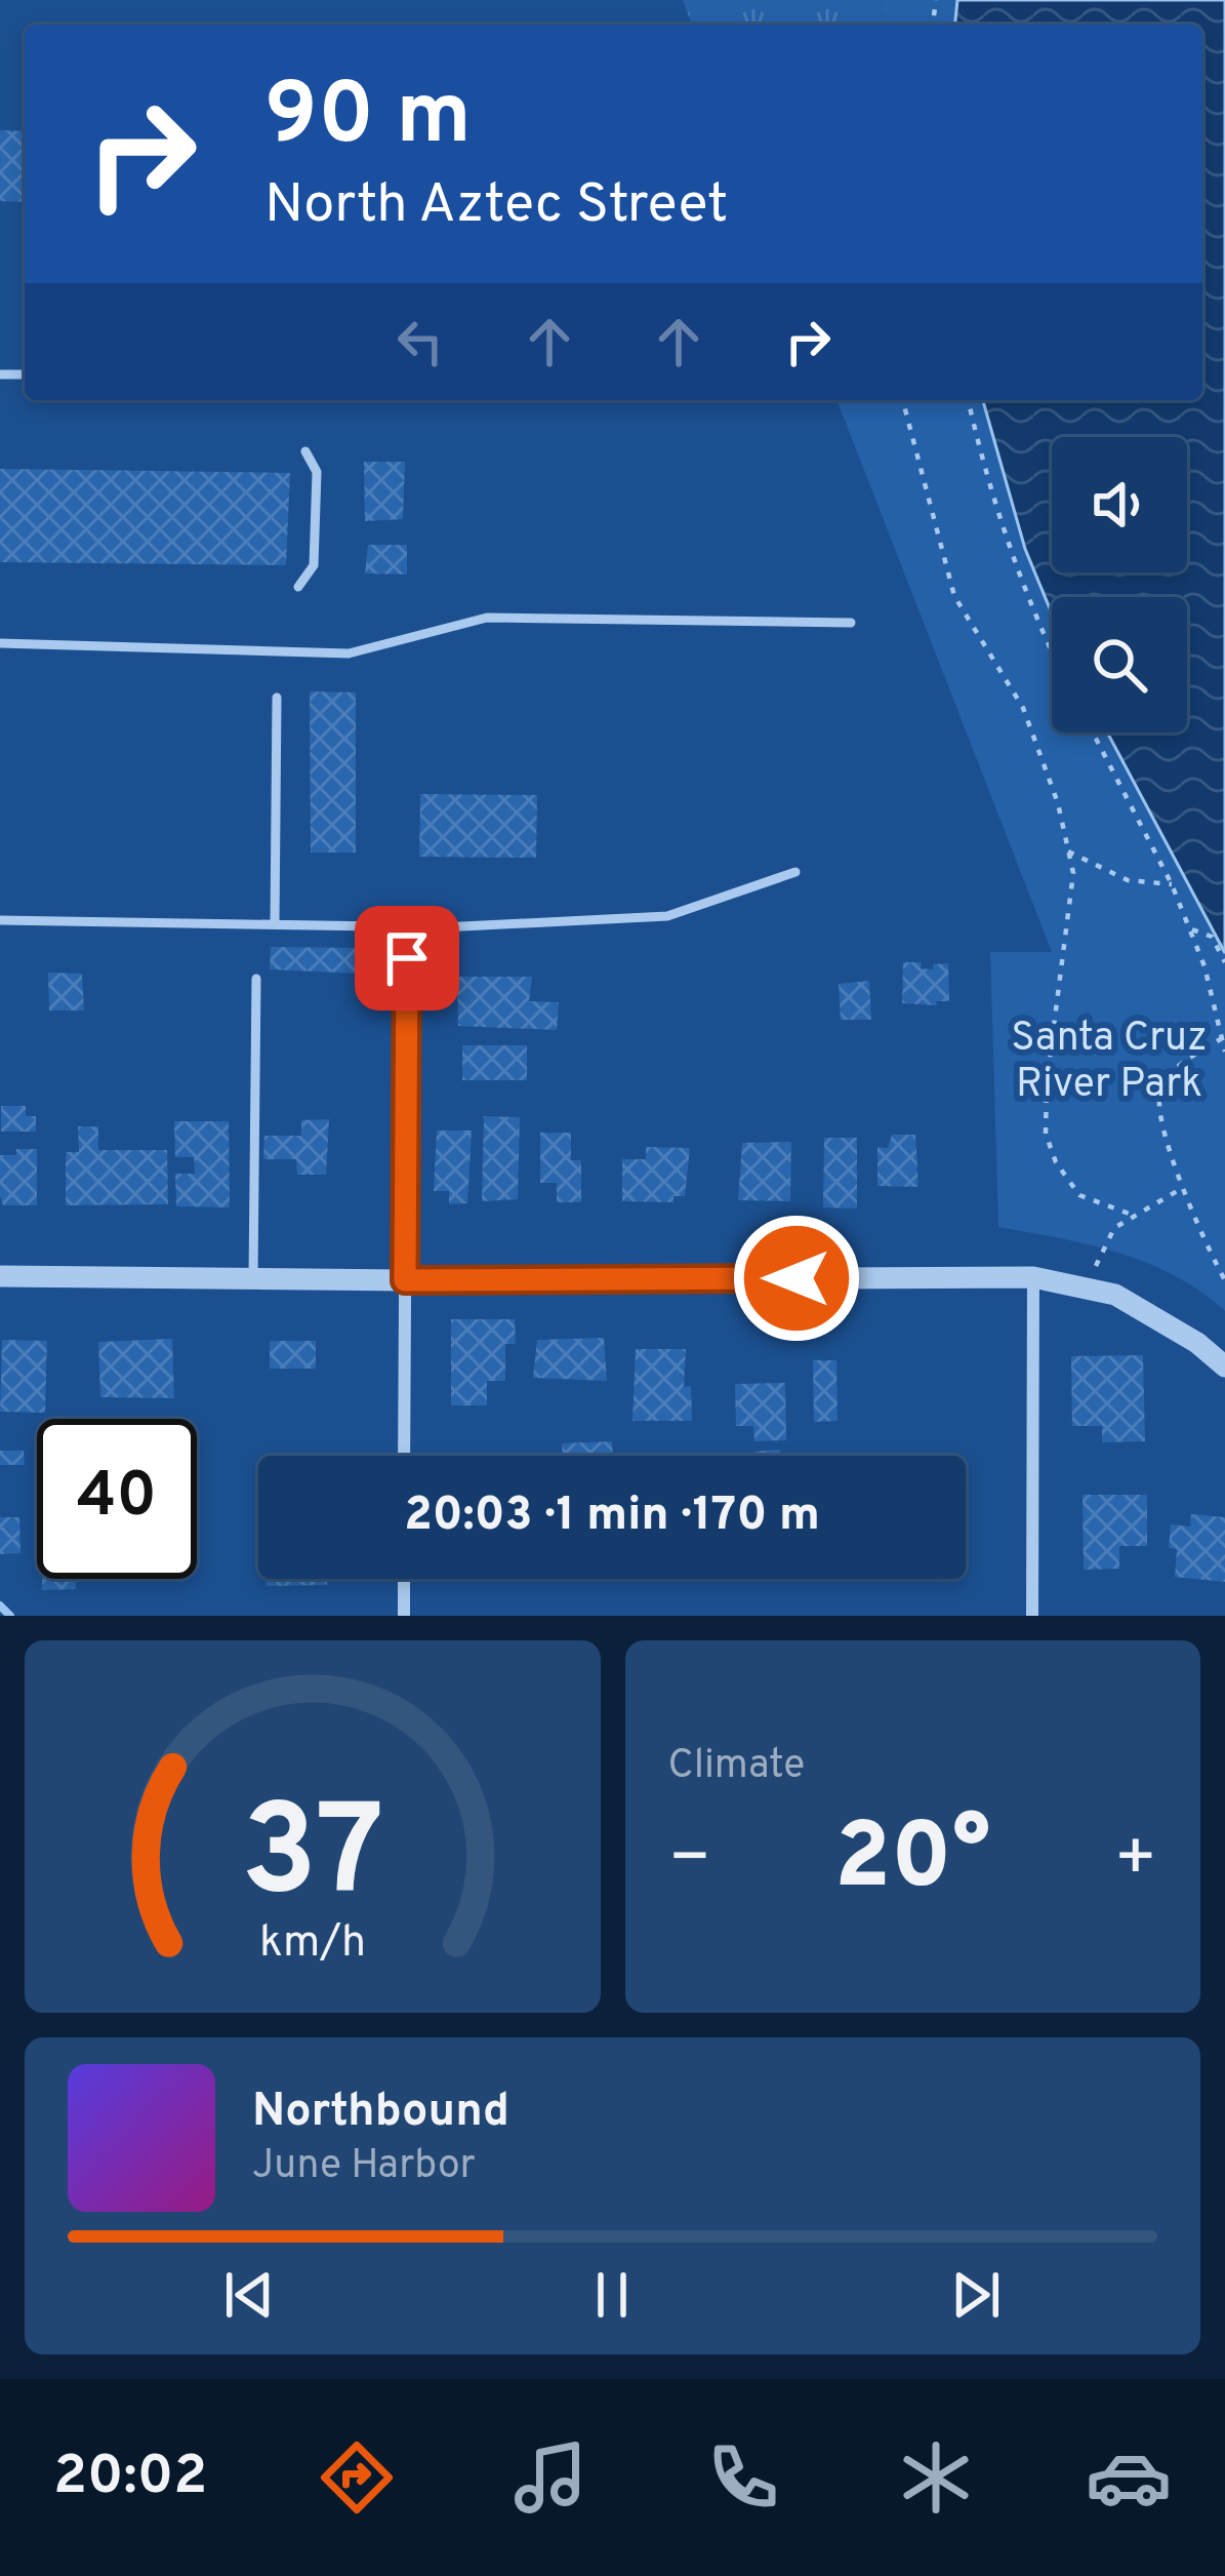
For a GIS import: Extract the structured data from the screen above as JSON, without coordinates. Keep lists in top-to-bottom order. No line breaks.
{"parks":["Santa Cruz River Park"],"page":{"turn":["90 m","North Aztec Street"],"limit":"40","trip":"20:03 · 1 min · 170 m","tile":"Climate","heat":["−","20°","+"],"song":["Northbound","June Harbor"],"tabs":"20:02","gauge":["37","km/h"]}}
